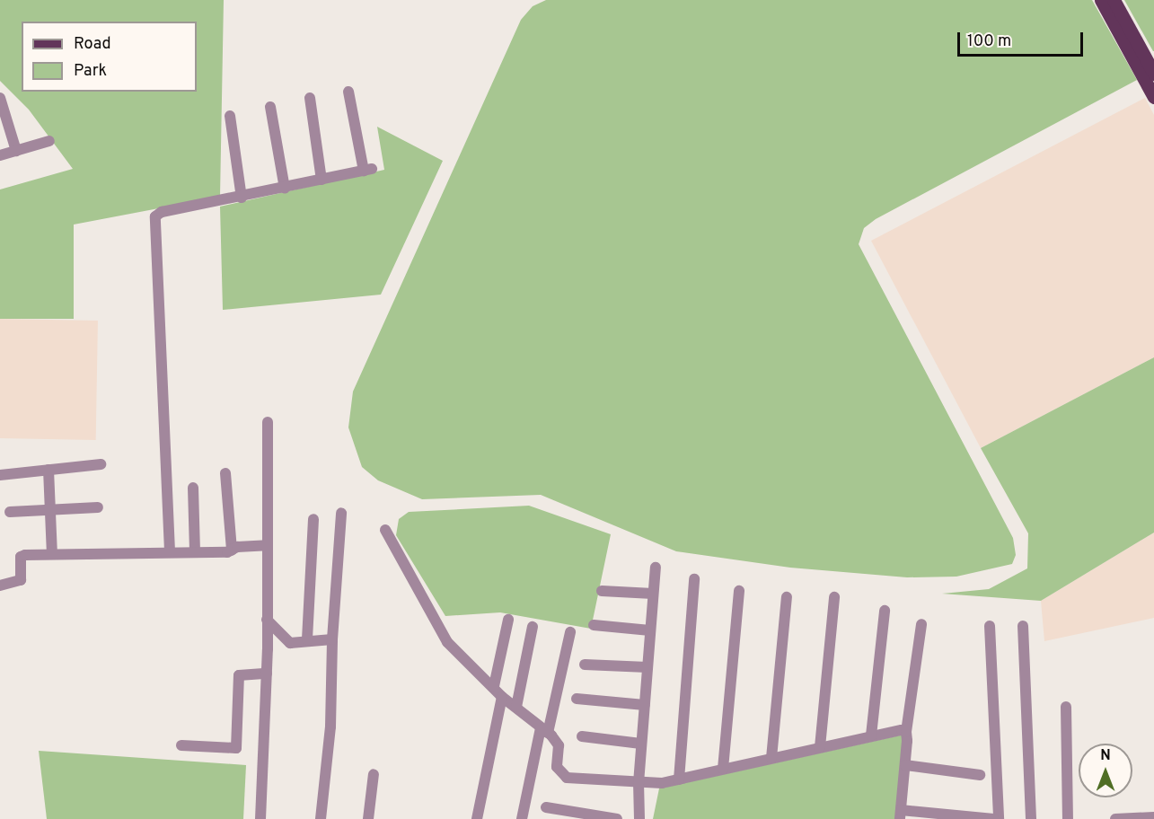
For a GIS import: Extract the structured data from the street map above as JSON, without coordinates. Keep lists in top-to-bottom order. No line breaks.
{"legend":["Road","Park"],"scale_bar":"100 m","north":"top"}
